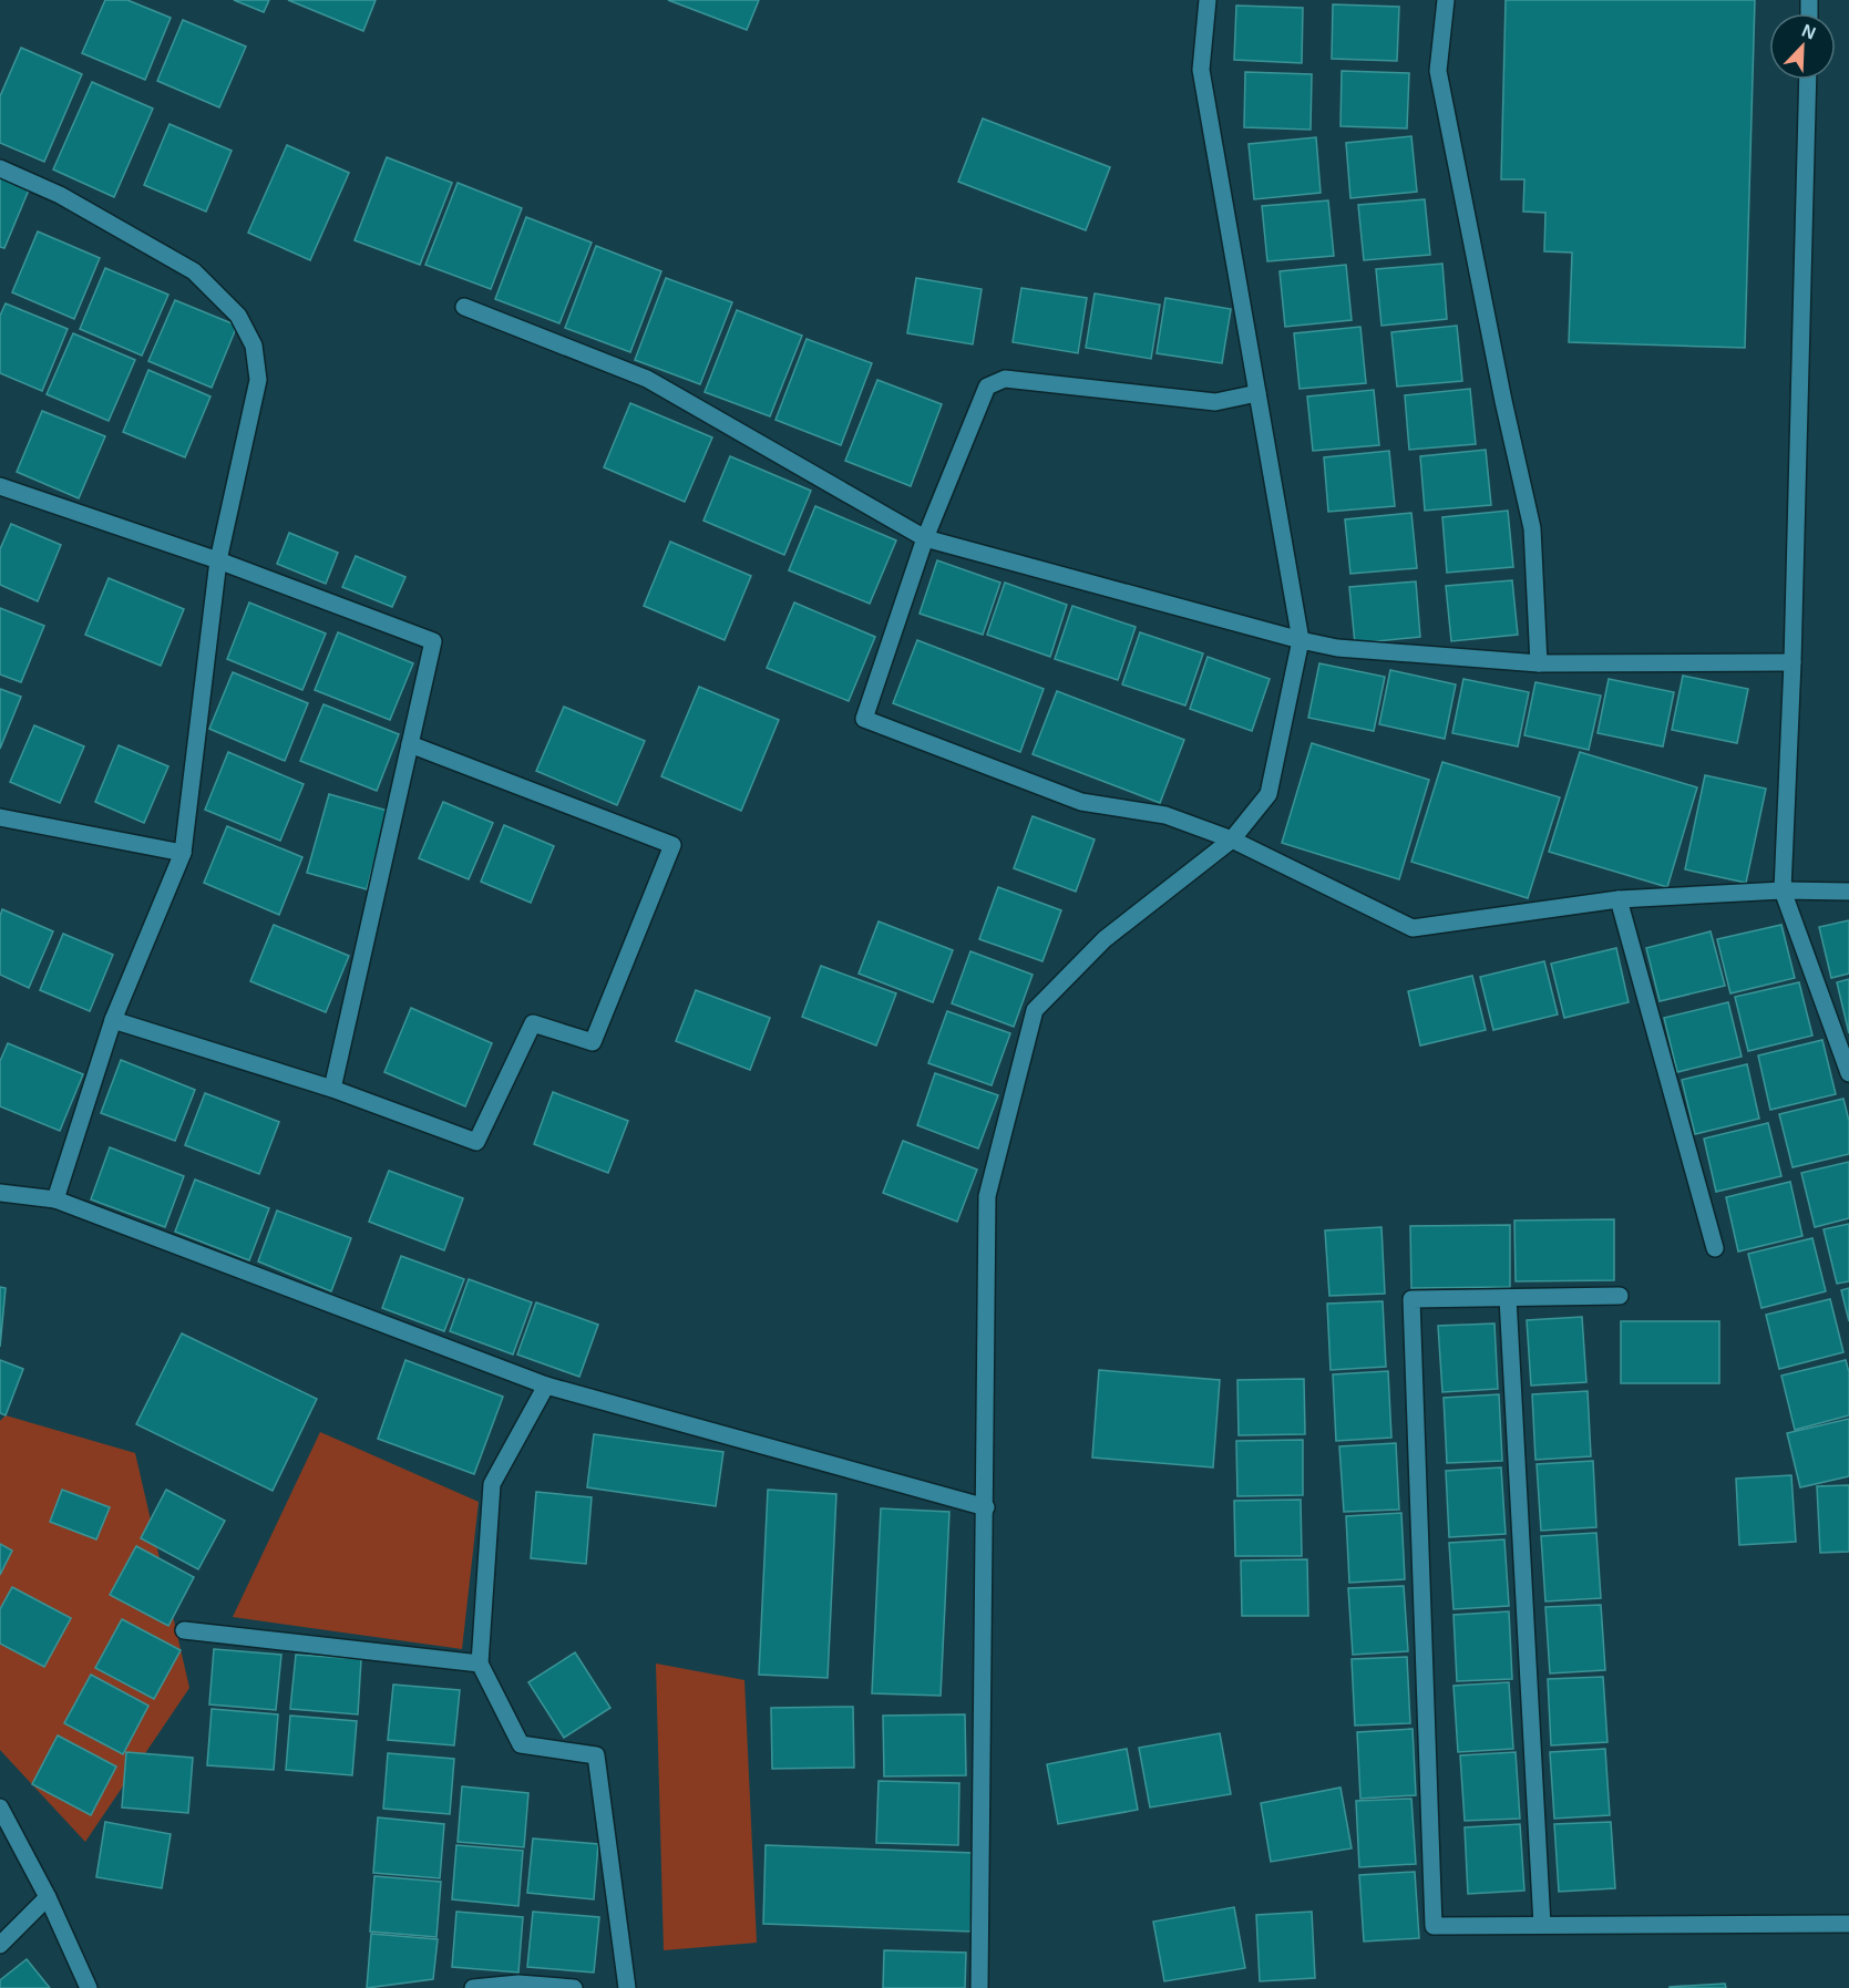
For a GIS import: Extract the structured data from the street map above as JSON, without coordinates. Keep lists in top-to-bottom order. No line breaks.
{"north":"top right"}
